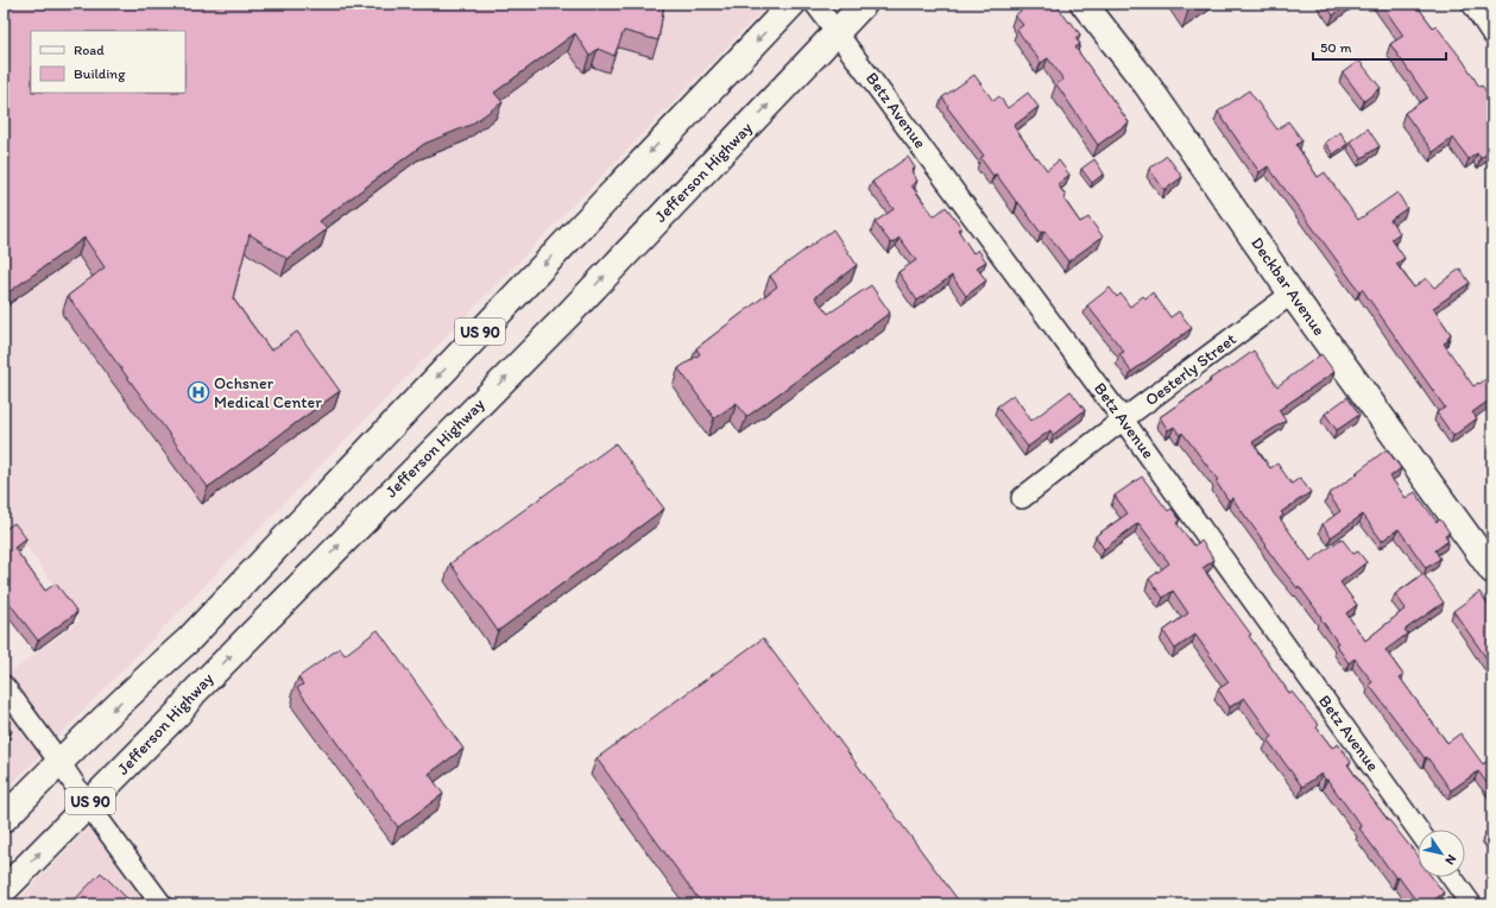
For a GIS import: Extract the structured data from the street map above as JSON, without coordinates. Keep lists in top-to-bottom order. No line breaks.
{"streets":{"main road":["Jefferson Highway","Deckbar Avenue","US 90"],"street":["Betz Avenue","Oesterly Street"]},"crossings":[["Betz Avenue","Jefferson Highway"],["Betz Avenue","Oesterly Street"],["Deckbar Avenue","Oesterly Street"]],"places":{"hospital":["Ochsner Medical Center"]},"legend":["Road","Building"],"scale_bar":"50 m","north":"bottom right"}
